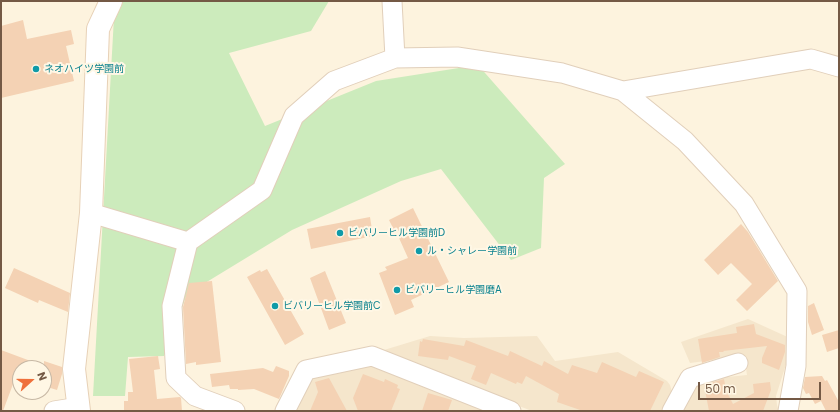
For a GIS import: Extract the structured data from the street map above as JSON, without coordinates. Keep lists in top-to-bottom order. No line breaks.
{"places":["ネオハイツ学園前","ビバリーヒル学園前D","ル・シャレー学園前","ビバリーヒル学園磨A","ビバリーヒル学園前C"],"scale_bar":"50 m","north":"right"}
